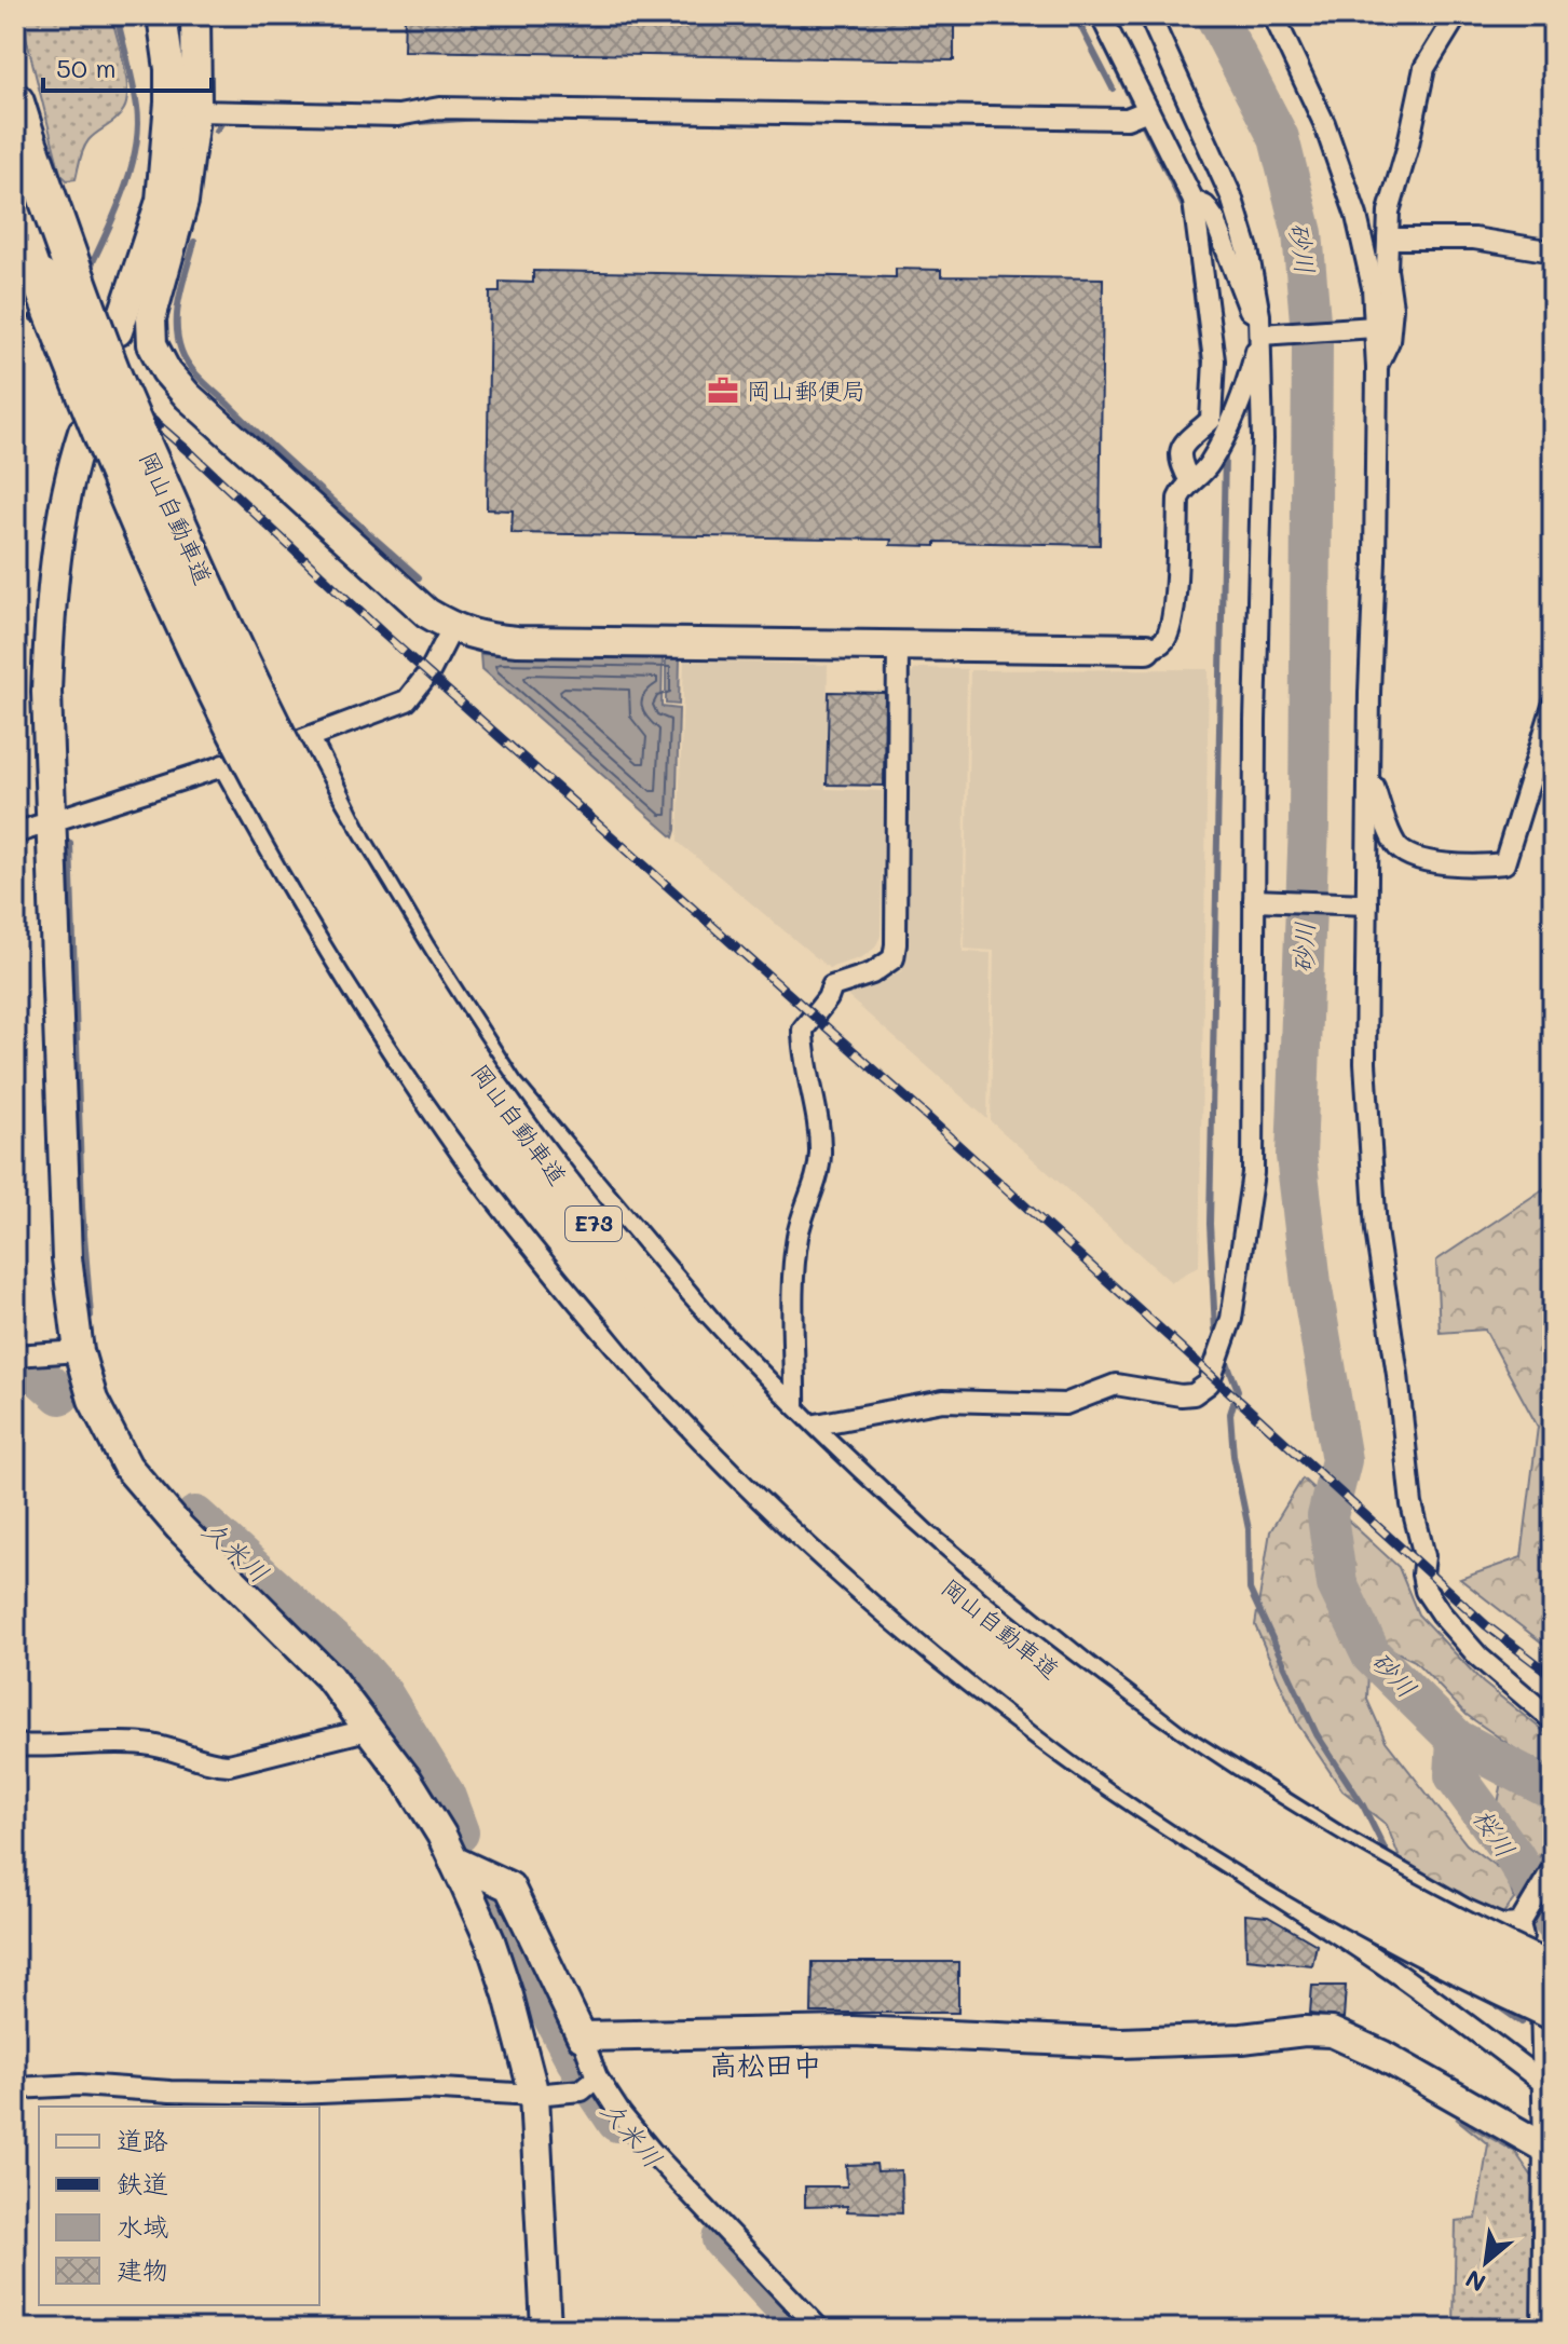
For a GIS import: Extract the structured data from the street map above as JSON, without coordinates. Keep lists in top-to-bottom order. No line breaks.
{"streets":{"highway":["岡山自動車道","E73"]},"districts":["高松田中"],"water":["砂川","久米川","桜川"],"places":{"office":["岡山郵便局"]},"legend":["道路","鉄道","水域","建物"],"scale_bar":"50 m","north":"bottom left"}
